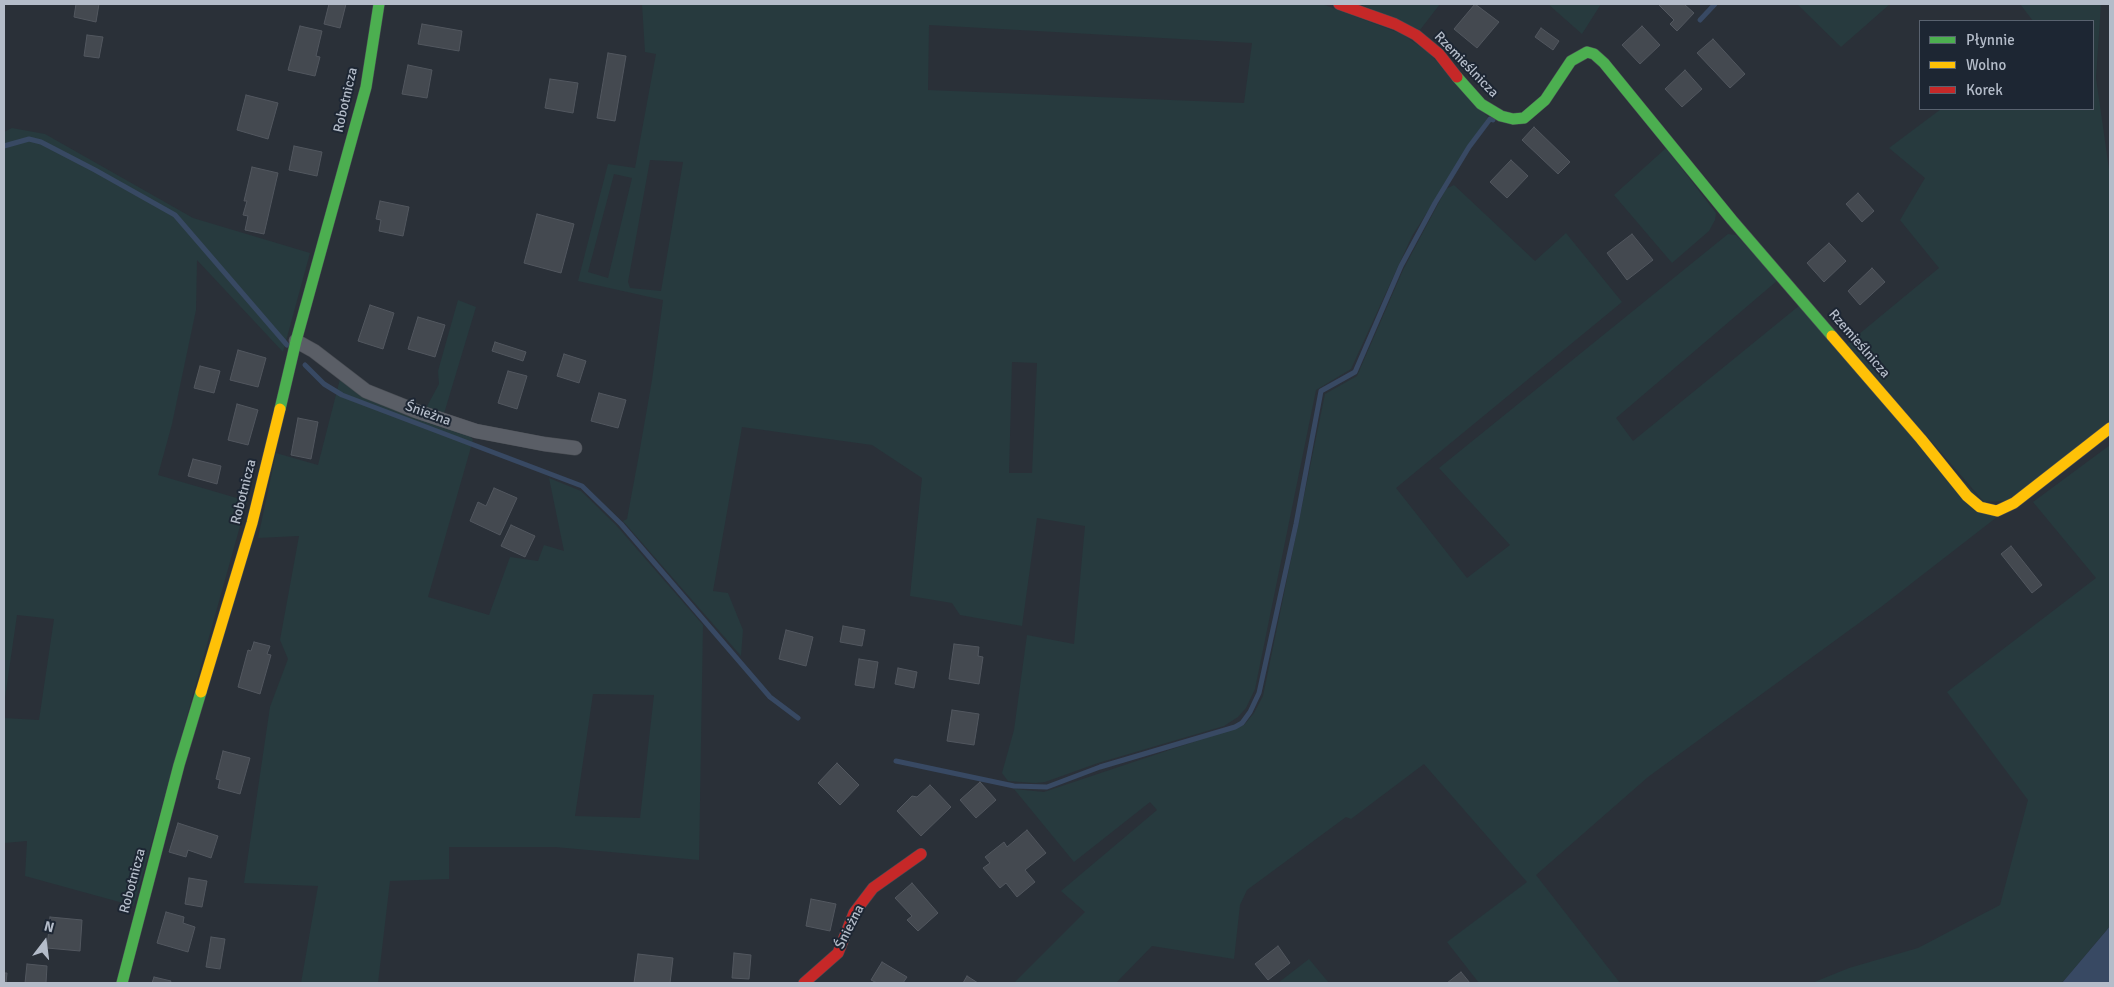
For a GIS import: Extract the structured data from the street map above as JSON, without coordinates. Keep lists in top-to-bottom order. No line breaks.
{"streets":{"street":["Rzemieślnicza","Robotnicza","Śnieżna"]},"crossings":[["Robotnicza","Śnieżna"]],"legend":["Płynnie","Wolno","Korek"],"north":"top"}
